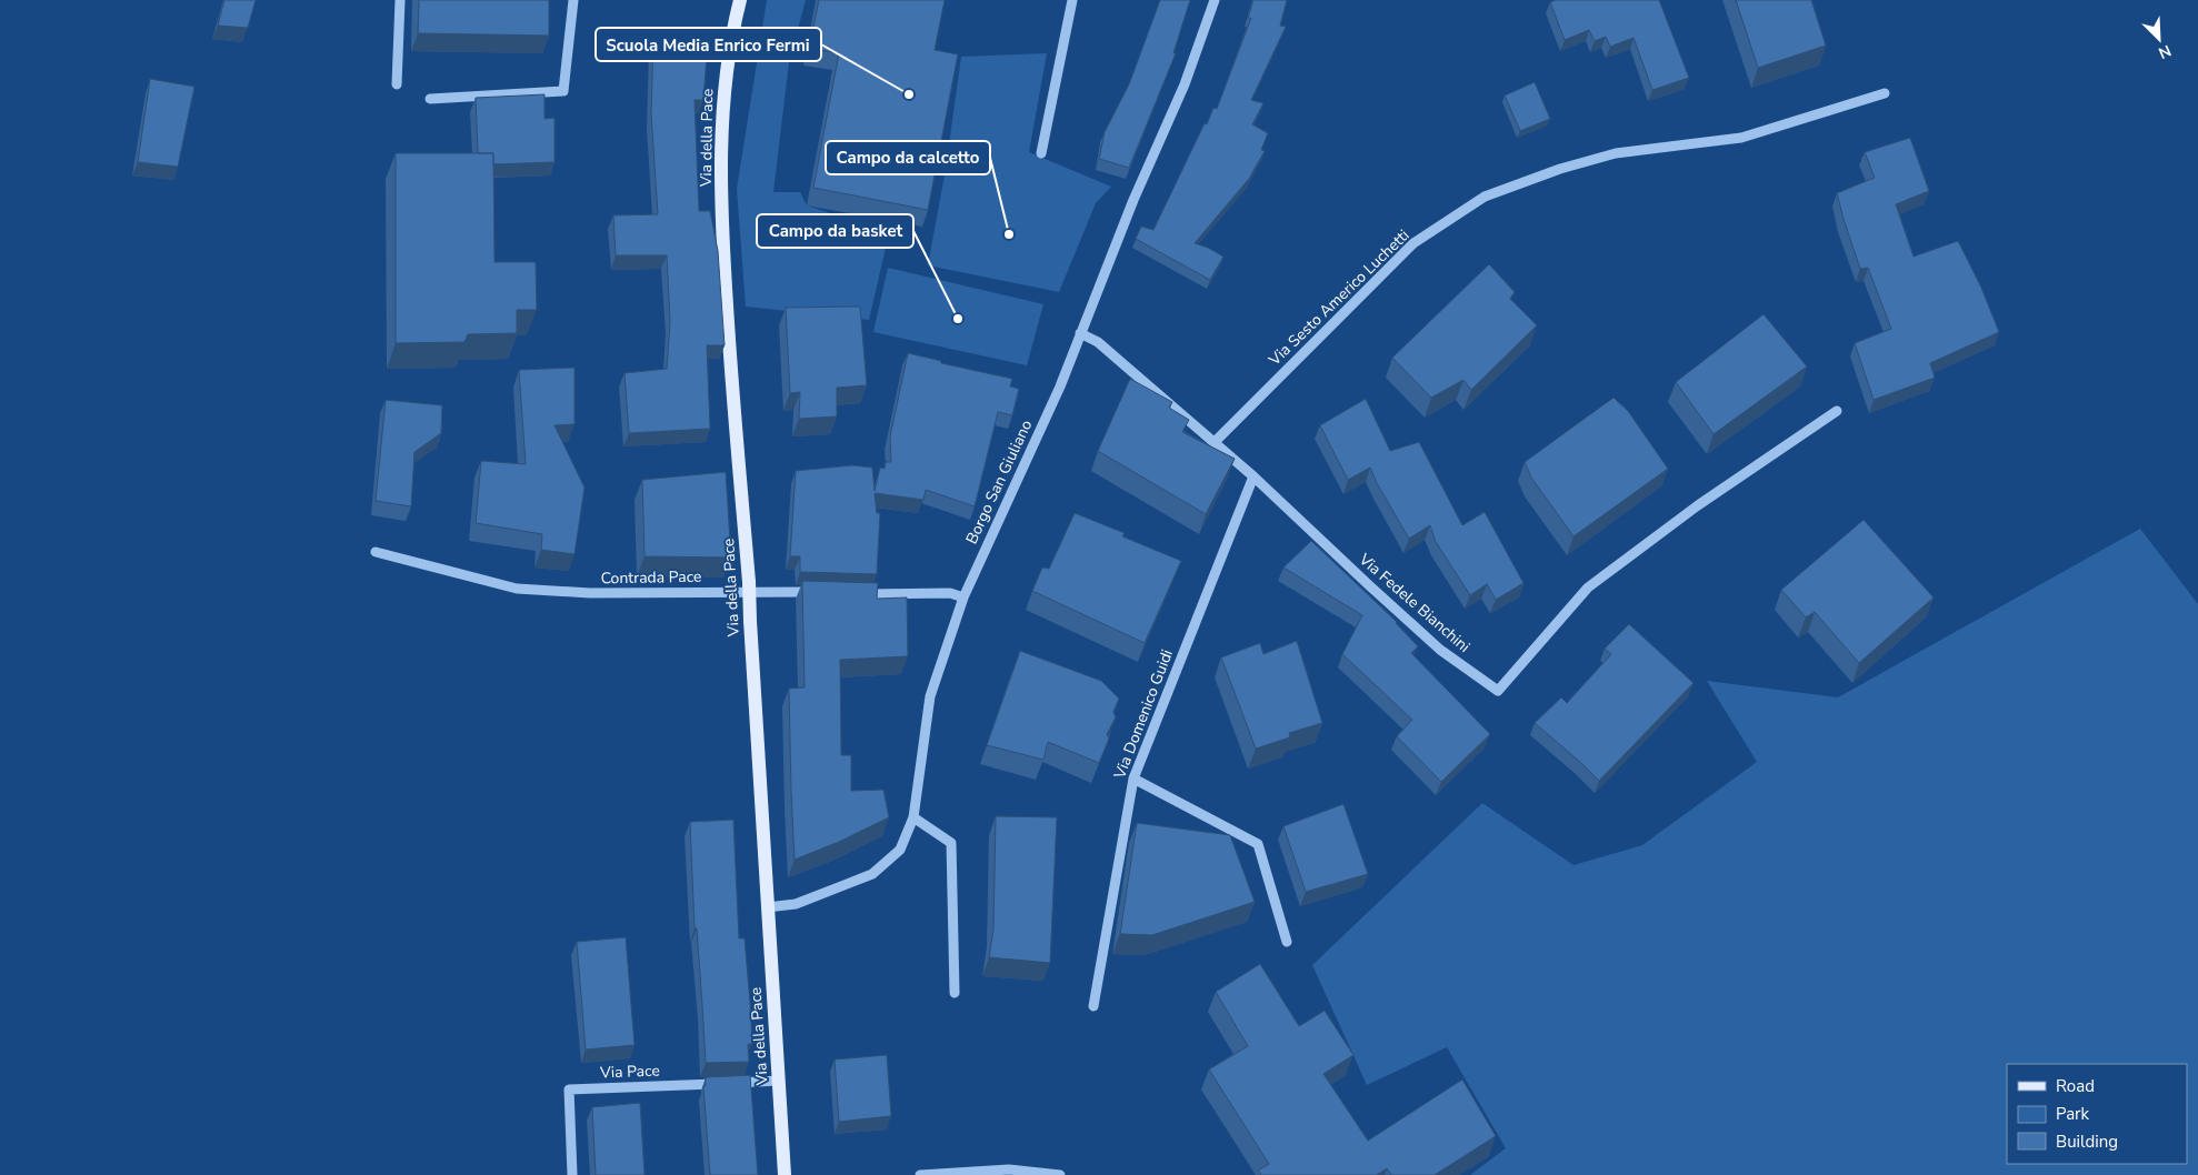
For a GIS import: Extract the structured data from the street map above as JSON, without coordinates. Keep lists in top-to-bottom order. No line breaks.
{"streets":{"main road":["Via della Pace"],"street":["Via Sesto Americo Luchetti","Borgo San Giuliano","Contrada Pace","Via Fedele Bianchini","Via Domenico Guidi","Via Pace"]},"crossings":[["Via della Pace","Borgo San Giuliano"],["Via della Pace","Via Pace"],["Via Sesto Americo Luchetti","Via Fedele Bianchini"],["Borgo San Giuliano","Via Fedele Bianchini"],["Via Fedele Bianchini","Via Domenico Guidi"]],"places":["Scuola Media Enrico Fermi","Campo da calcetto","Campo da basket"],"legend":["Road","Park","Building"],"north":"bottom right"}
